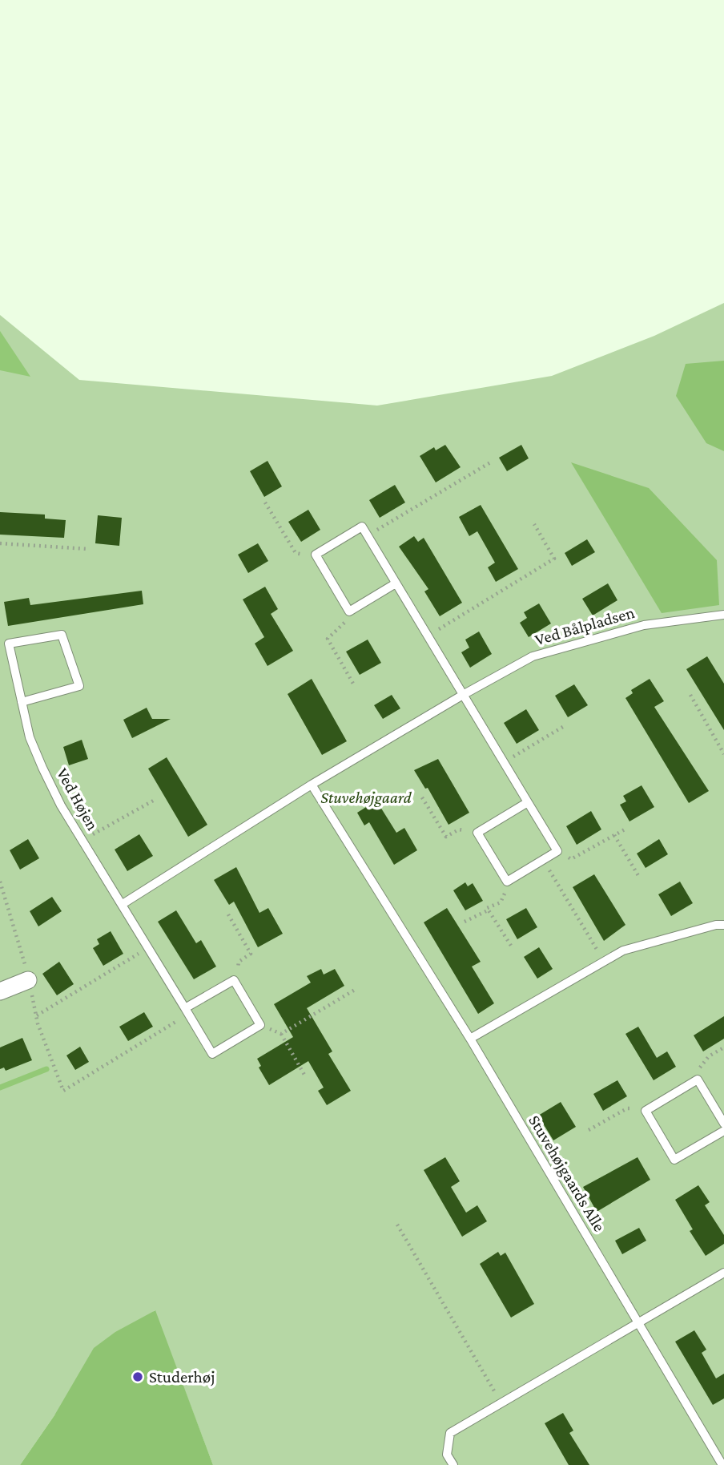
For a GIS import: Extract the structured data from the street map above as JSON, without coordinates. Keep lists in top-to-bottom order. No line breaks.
{"streets":{"lane":["Ved Bålpladsen","Ved Højen","Stuvehøjgaards Alle"]},"crossings":[["Ved Bålpladsen","Stuvehøjgaards Alle"]],"parks":["Stuvehøjgaard"],"places":["Studerhøj"]}
